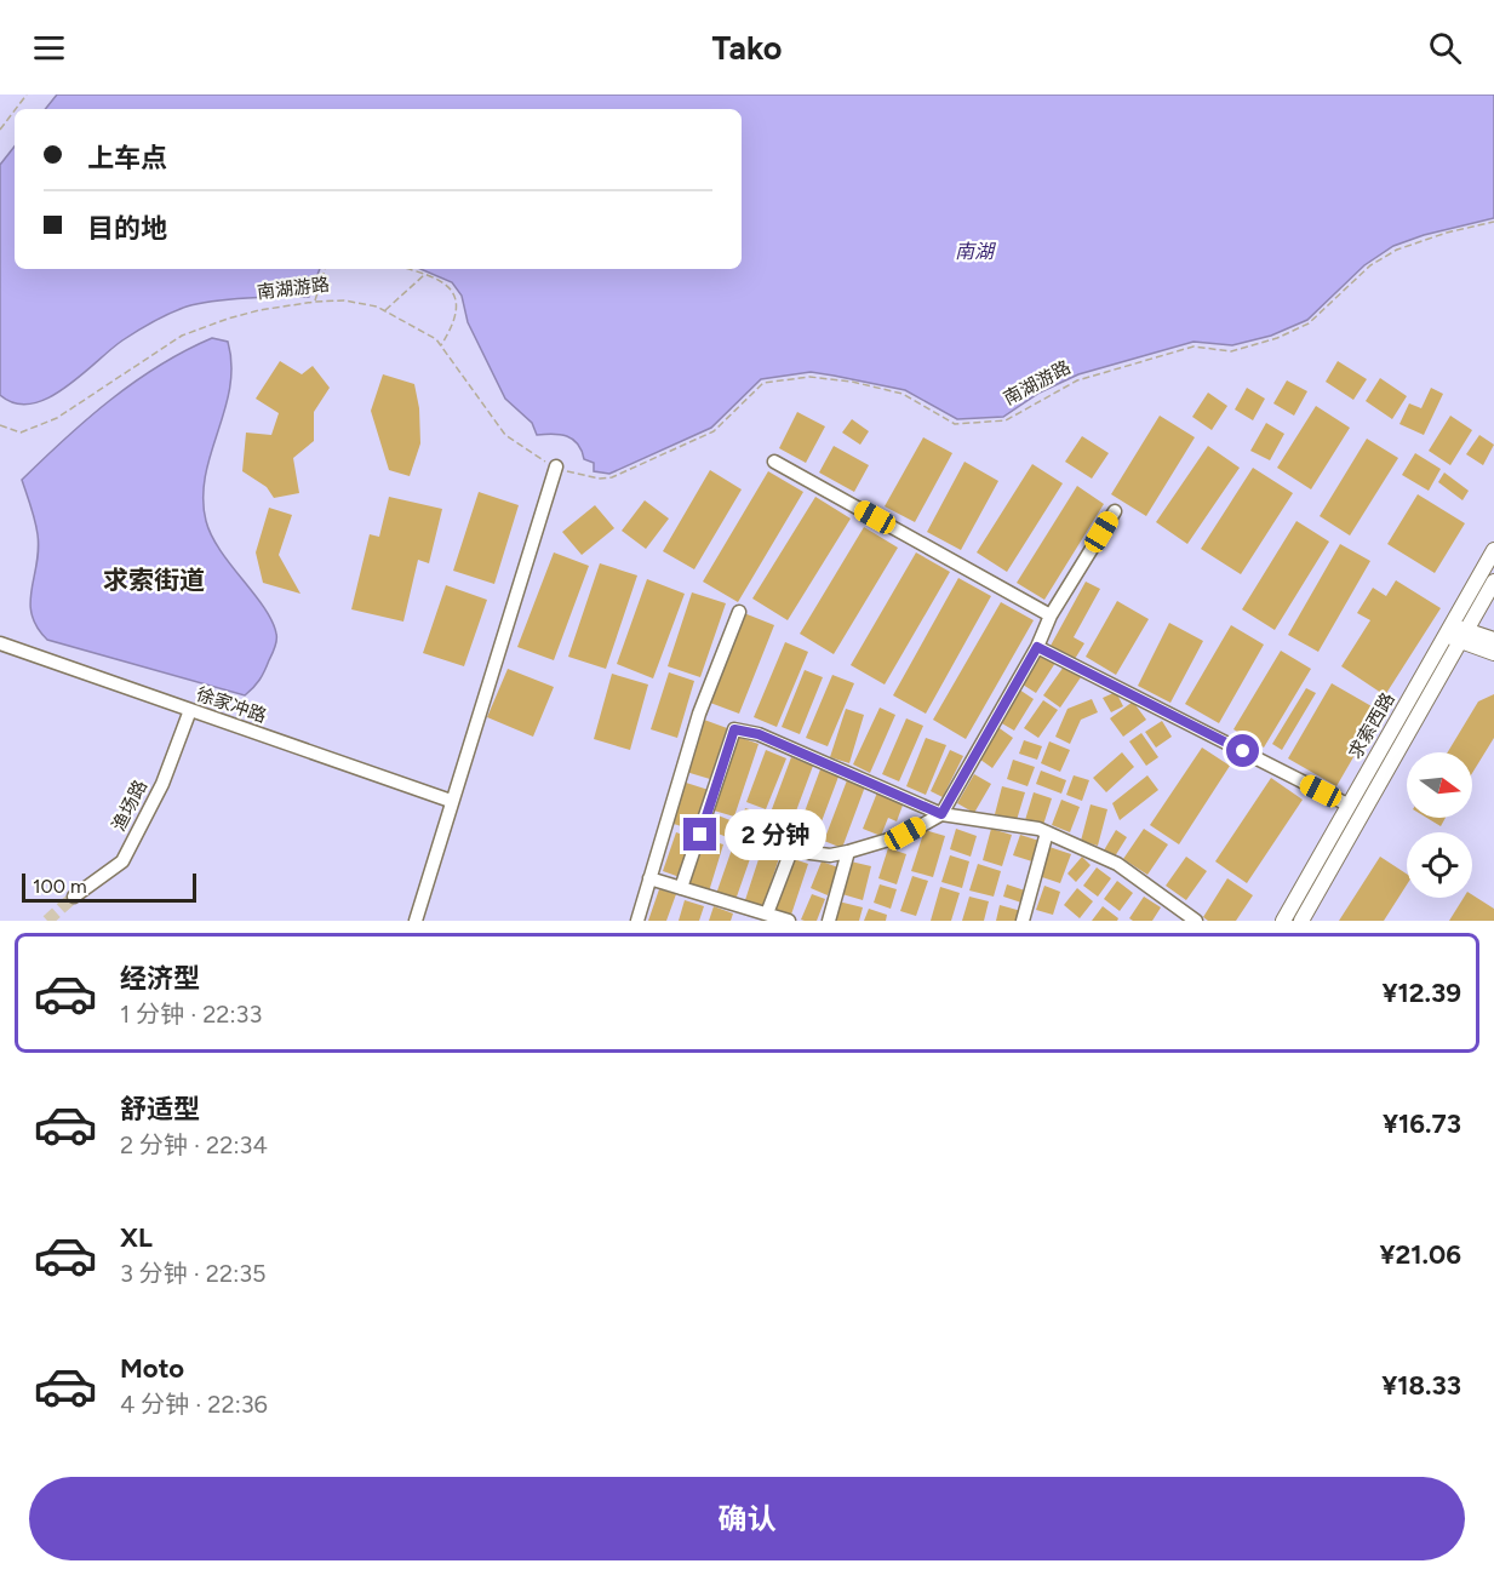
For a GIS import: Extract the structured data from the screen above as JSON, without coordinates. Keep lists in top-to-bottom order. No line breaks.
{"streets":{"main road":["求索西路"],"street":["徐家冲路","渔场路"],"path":["南湖游路"]},"crossings":[["徐家冲路","渔场路"]],"districts":["求索街道"],"water":["南湖"],"scale_bar":"100 m","north":"right","page":{"header":"Tako","banner":["上车点","目的地"],"bubble":"2 分钟","scale":"100 m","list":[{"name":"经济型","note":"1 分钟 · 22:33","value":"¥12.39"},{"name":"舒适型","note":"2 分钟 · 22:34","value":"¥16.73"},{"name":"XL","note":"3 分钟 · 22:35","value":"¥21.06"},{"name":"Moto","note":"4 分钟 · 22:36","value":"¥18.33"}],"buttons":"确认"}}
